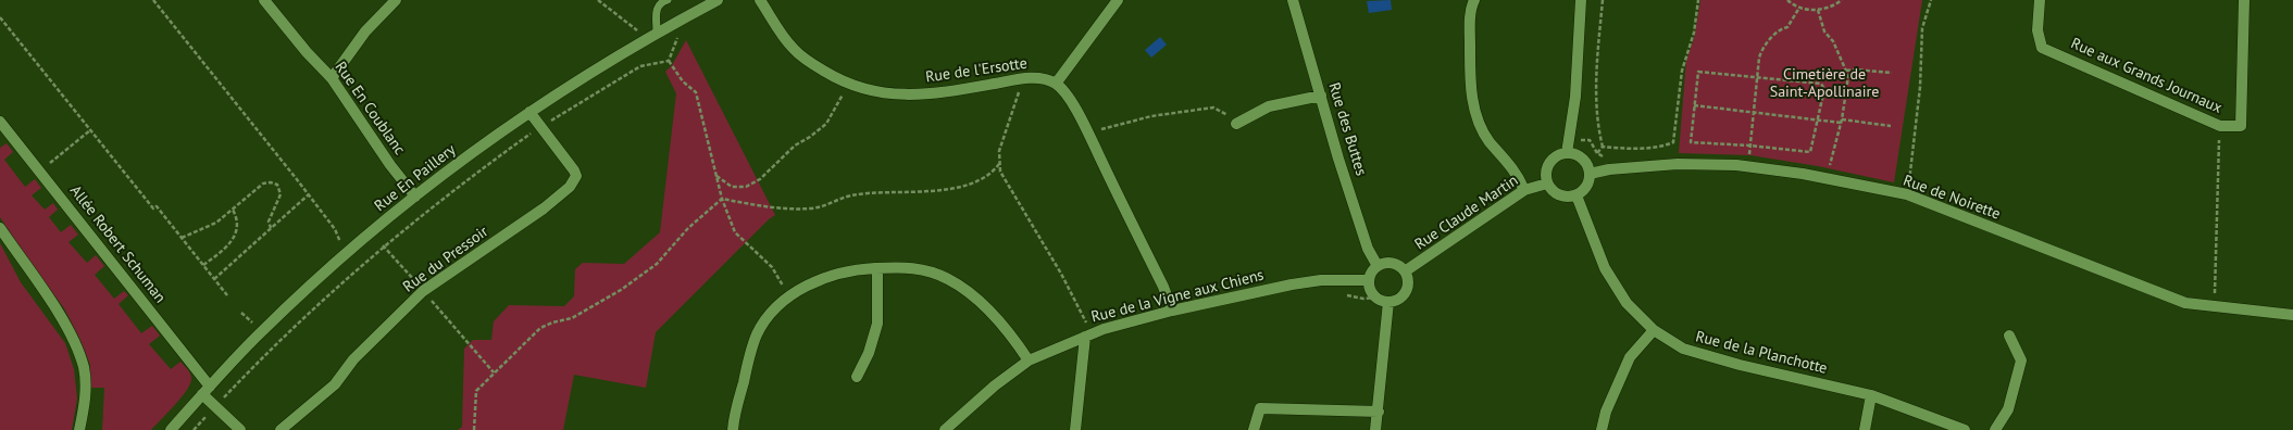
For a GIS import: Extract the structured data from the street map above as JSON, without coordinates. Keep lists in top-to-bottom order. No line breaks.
{"streets":{"street":["Rue de l'Ersotte","Rue aux Grands Journaux","Rue En Coublanc","Rue des Buttes","Rue En Paillery","Rue de Noirette","Rue Claude Martin","Allée Robert Schuman","Rue du Pressoir","Rue de la Vigne aux Chiens","Rue de la Planchotte"]},"crossings":[["Rue En Coublanc","Rue En Paillery"],["Rue des Buttes","Rue Claude Martin"],["Rue des Buttes","Rue de la Vigne aux Chiens"],["Rue En Paillery","Allée Robert Schuman"],["Rue En Paillery","Rue du Pressoir"],["Rue de Noirette","Rue Claude Martin"],["Rue de Noirette","Rue de la Planchotte"],["Rue Claude Martin","Rue de la Vigne aux Chiens"],["Rue Claude Martin","Rue de la Planchotte"]],"parks":["Cimetière de Saint-Apollinaire"]}
